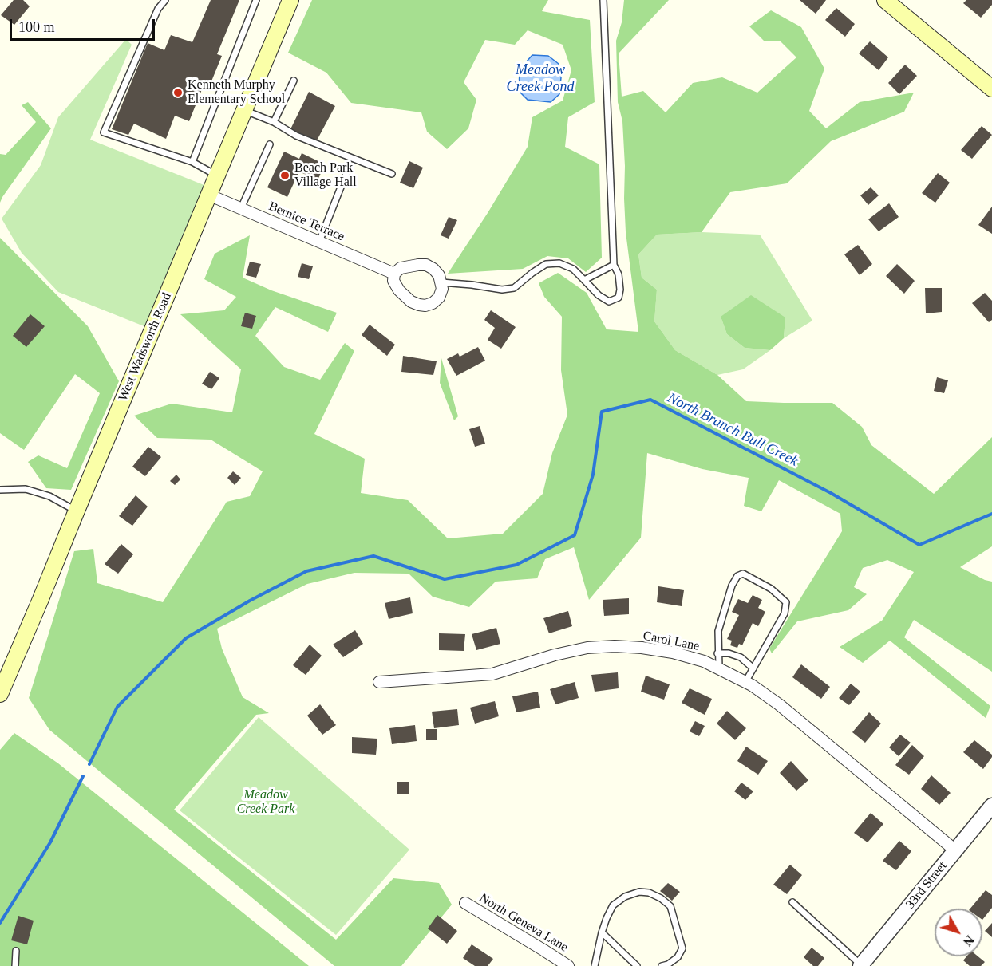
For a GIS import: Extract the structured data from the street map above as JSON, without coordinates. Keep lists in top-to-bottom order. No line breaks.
{"streets":{"main road":["West Wadsworth Road"],"street":["Bernice Terrace","Carol Lane","33rd Street","North Geneva Lane"]},"crossings":[["Bernice Terrace","West Wadsworth Road"],["Carol Lane","33rd Street"]],"water":["Meadow Creek Pond","North Branch Bull Creek"],"parks":["Meadow Creek Park"],"places":["Kenneth Murphy Elementary School","Beach Park Village Hall"],"scale_bar":"100 m","north":"bottom right"}
